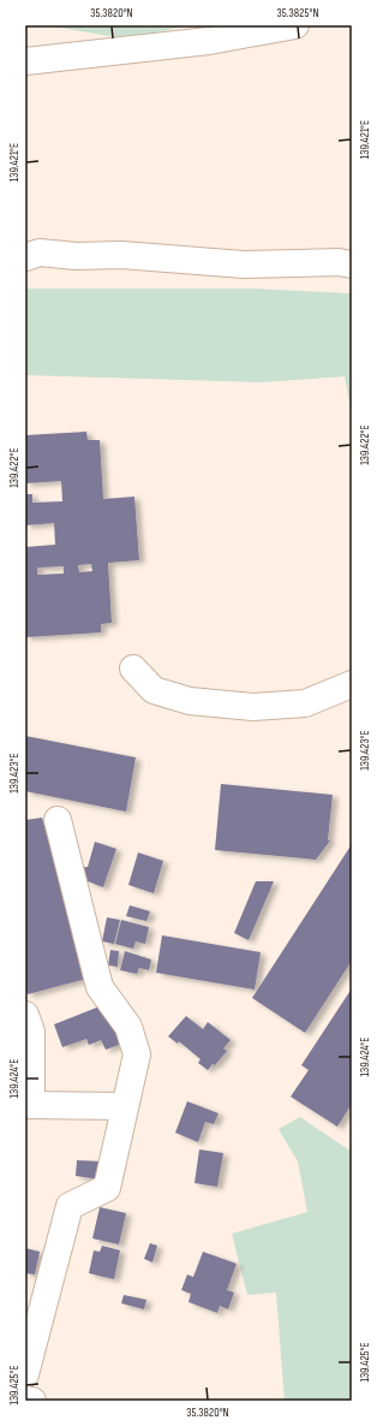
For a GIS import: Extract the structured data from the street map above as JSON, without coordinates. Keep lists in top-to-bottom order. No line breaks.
{"coordinates":["35.3820°N","35.3825°N","139.421°E","139.422°E","139.423°E","139.424°E","139.425°E"]}
